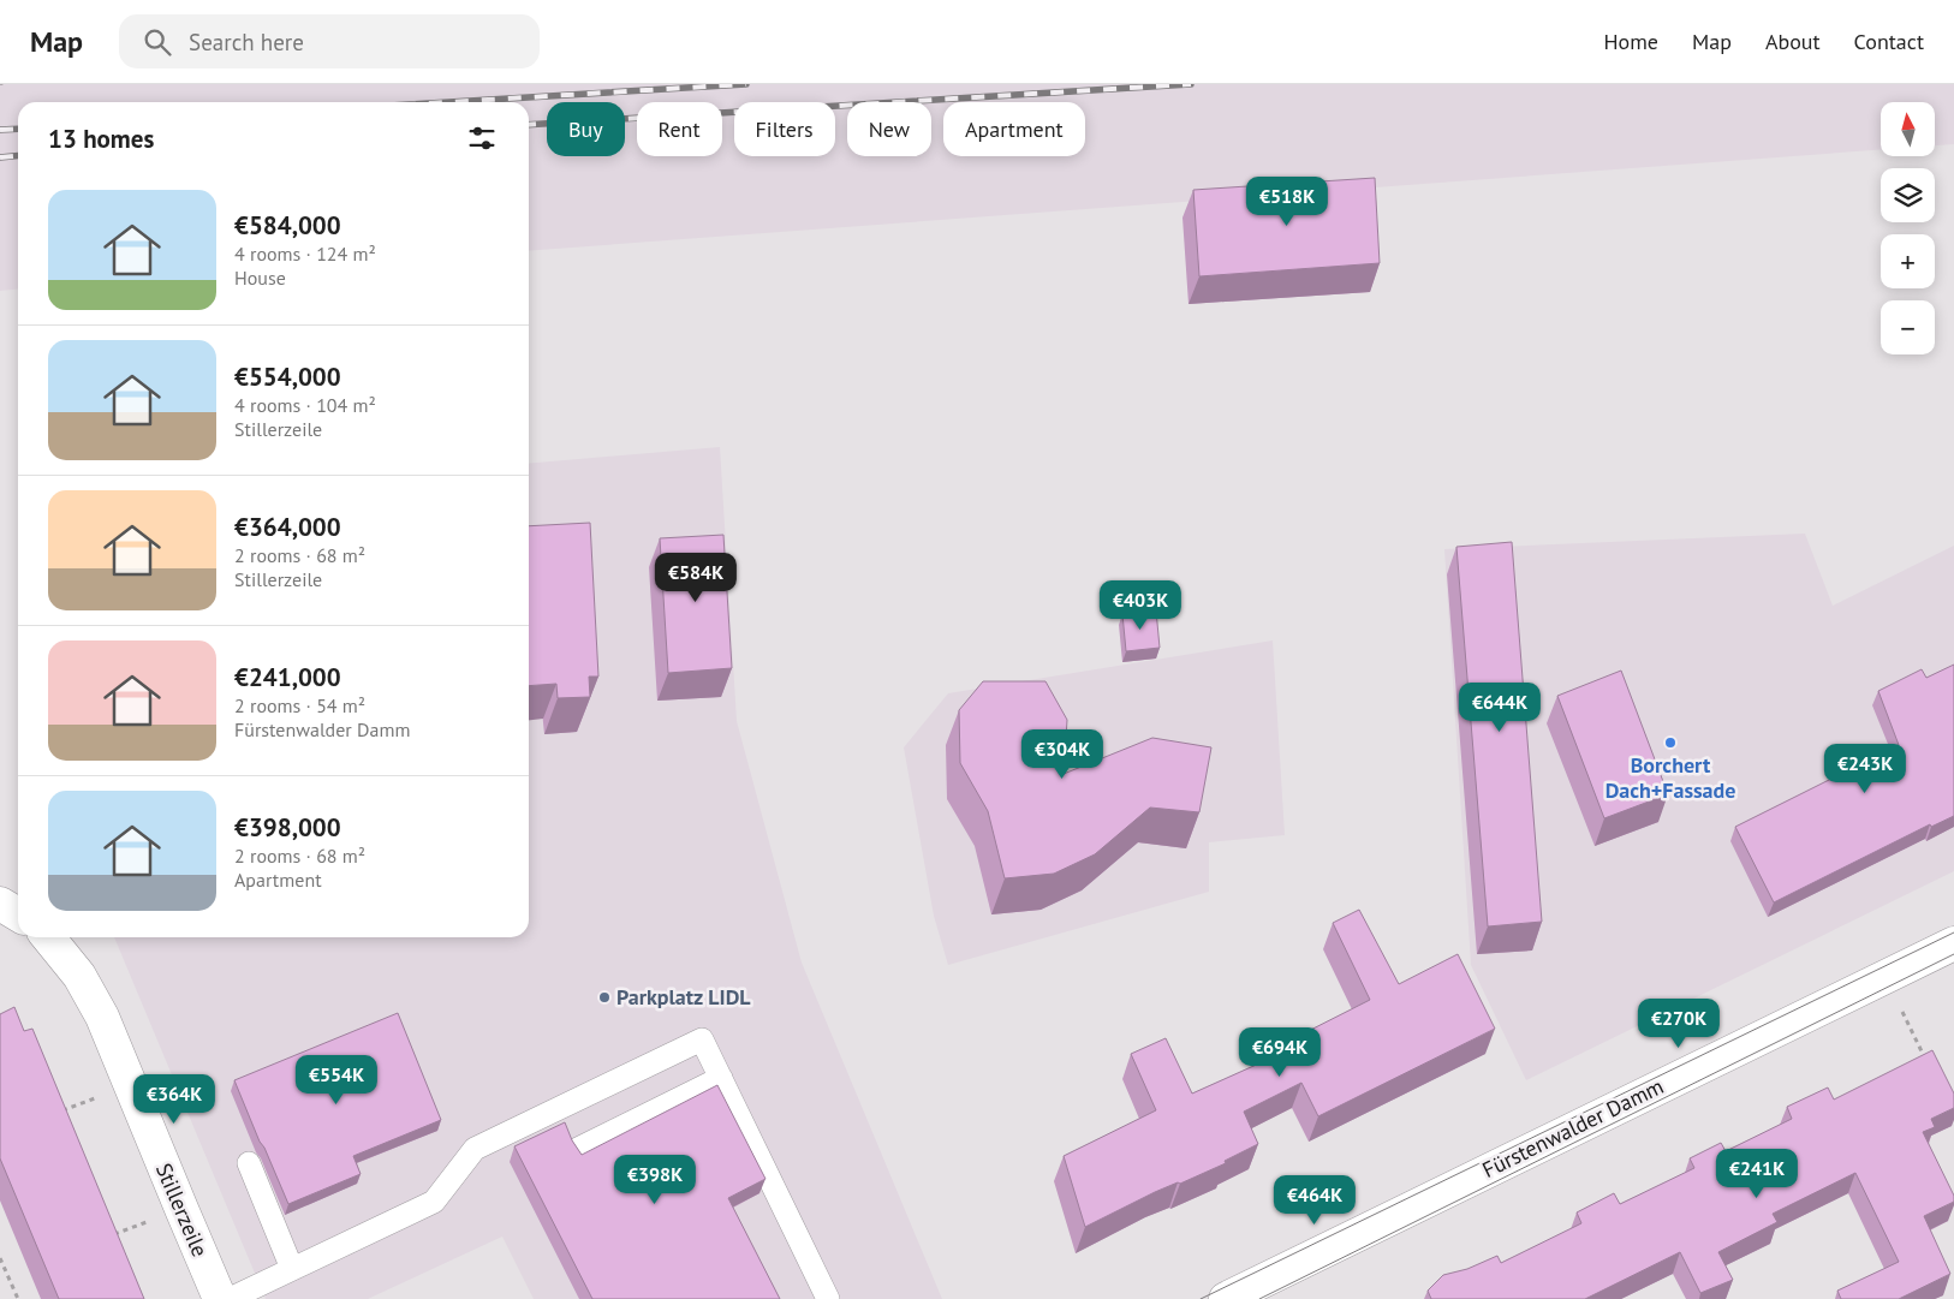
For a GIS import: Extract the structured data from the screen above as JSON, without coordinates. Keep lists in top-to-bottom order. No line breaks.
{"streets":{"main road":["Fürstenwalder Damm","Stillerzeile"]},"places":["Borchert Dach+Fassade","Parkplatz LIDL"],"north":"top","page":{"header":"Map","search":"Search here","nav":["Home","Map","About","Contact"],"map_buttons":["+","−"],"chip":["Buy","Rent","Filters","New","Apartment"],"heading":"13 homes","list":[{"name":"€584,000","note":"4 rooms · 124 m² · House"},{"name":"€554,000","note":"4 rooms · 104 m² · Stillerzeile"},{"name":"€364,000","note":"2 rooms · 68 m² · Stillerzeile"},{"name":"€241,000","note":"2 rooms · 54 m² · Fürstenwalder Damm"},{"name":"€398,000","note":"2 rooms · 68 m² · Apartment"}],"price":["€518K","€584K","€403K","€644K","€304K","€243K","€270K","€694K","€554K","€364K","€241K","€398K","€464K"]}}
